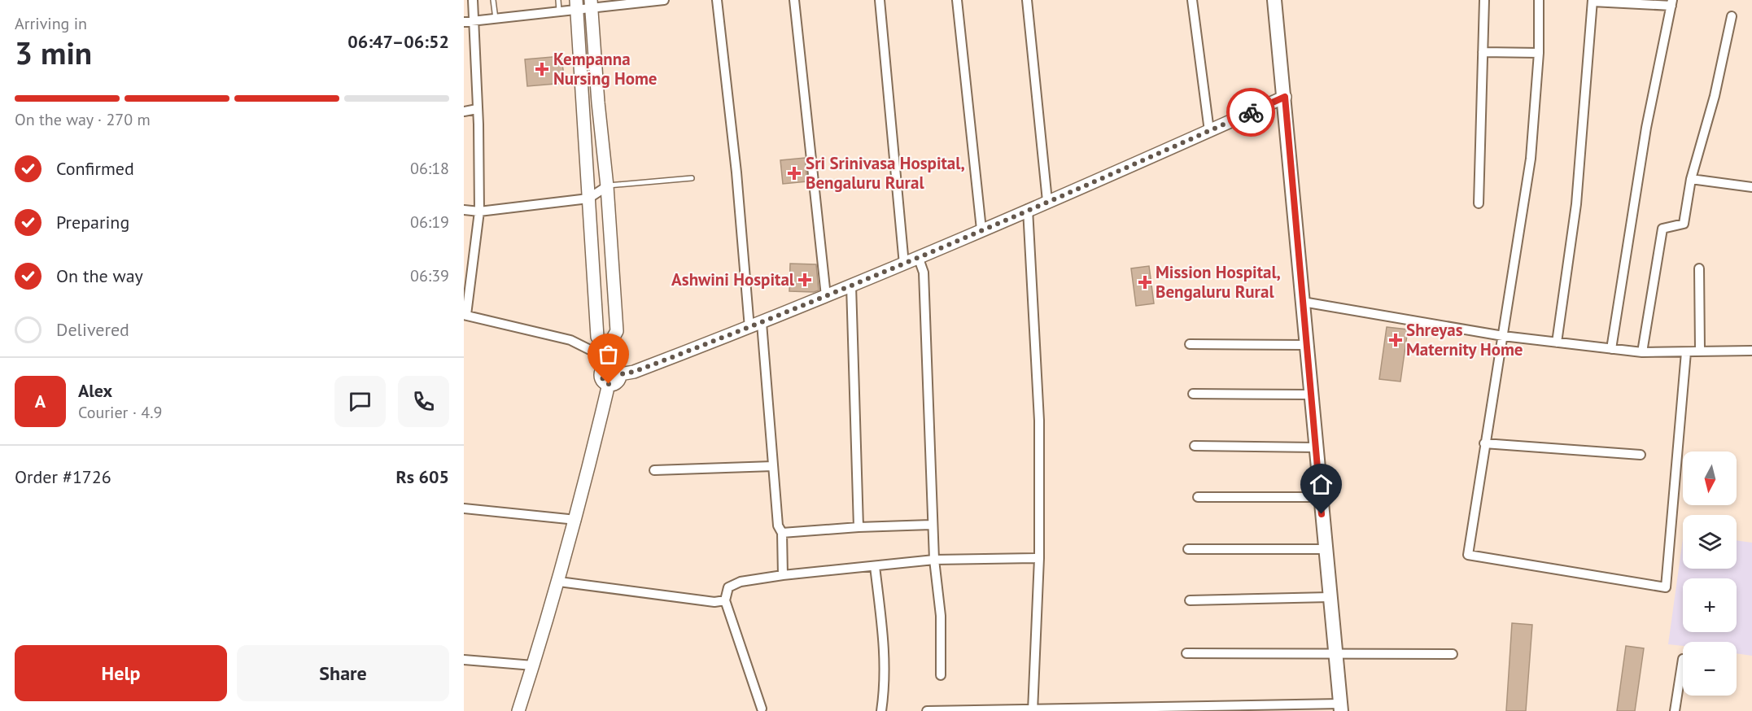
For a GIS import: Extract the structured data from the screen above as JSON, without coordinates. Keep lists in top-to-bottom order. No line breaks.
{"places":{"health":["Kempanna Nursing Home","Sri Srinivasa Hospital, Bengaluru Rural","Ashwini Hospital","Mission Hospital, Bengaluru Rural","Shreyas Maternity Home"]},"north":"bottom","page":{"heading":["3 min","Arriving in","06:47–06:52"],"panel":["Alex","Courier · 4.9","Order #1726","Rs 605"],"bar":"On the way · 270 m","list":[["Confirmed","06:18"],["Preparing","06:19"],["On the way","06:39"],"Delivered"],"round":"A","map_buttons":["+","−"],"buttons":["Help","Share"]}}
